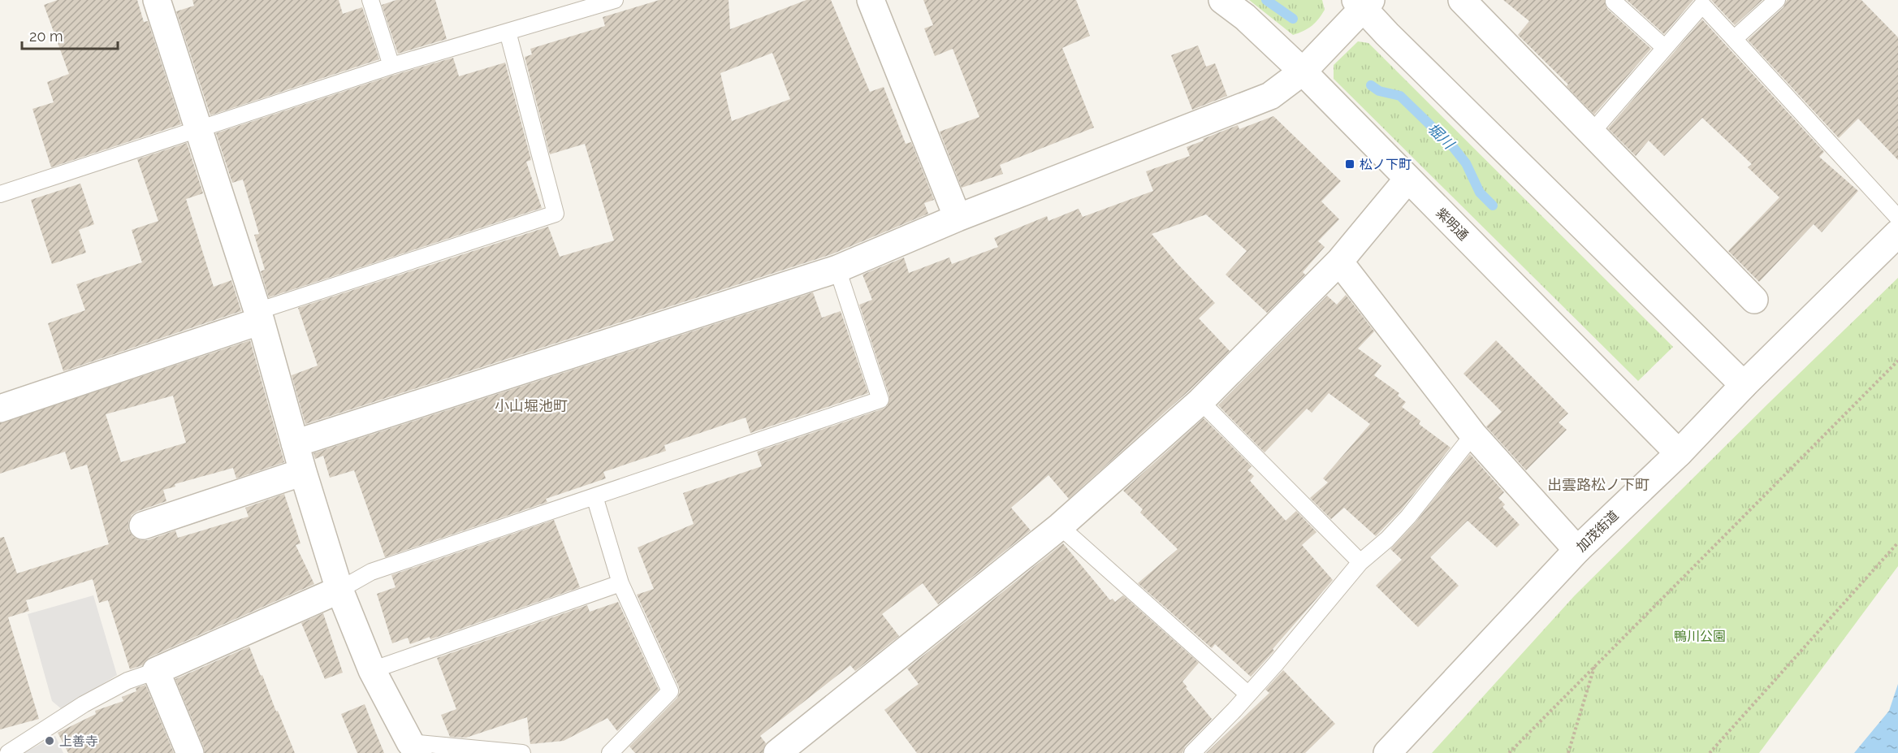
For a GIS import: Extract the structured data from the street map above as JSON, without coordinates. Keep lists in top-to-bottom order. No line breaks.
{"streets":{"street":["紫明通","加茂街道"]},"crossings":[["紫明通","加茂街道"]],"districts":["小山堀池町","出雲路松ノ下町"],"water":["堀川"],"parks":["鴨川公園"],"places":{"transit":["松ノ下町"],"other":["上善寺"]},"scale_bar":"20 m"}
